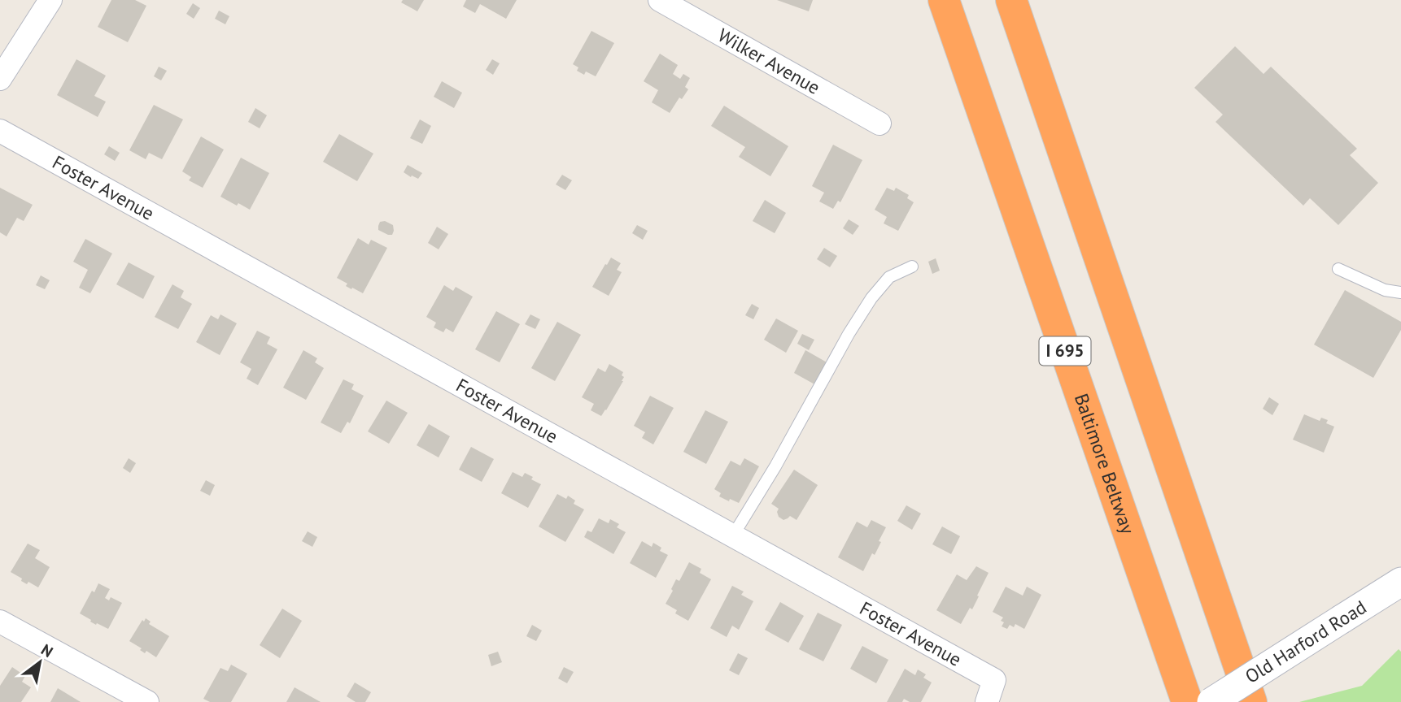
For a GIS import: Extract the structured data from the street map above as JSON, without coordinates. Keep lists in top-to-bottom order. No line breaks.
{"streets":{"highway":["I 695","Baltimore Beltway"],"street":["Wilker Avenue","Foster Avenue","Old Harford Road"]},"north":"top right"}
